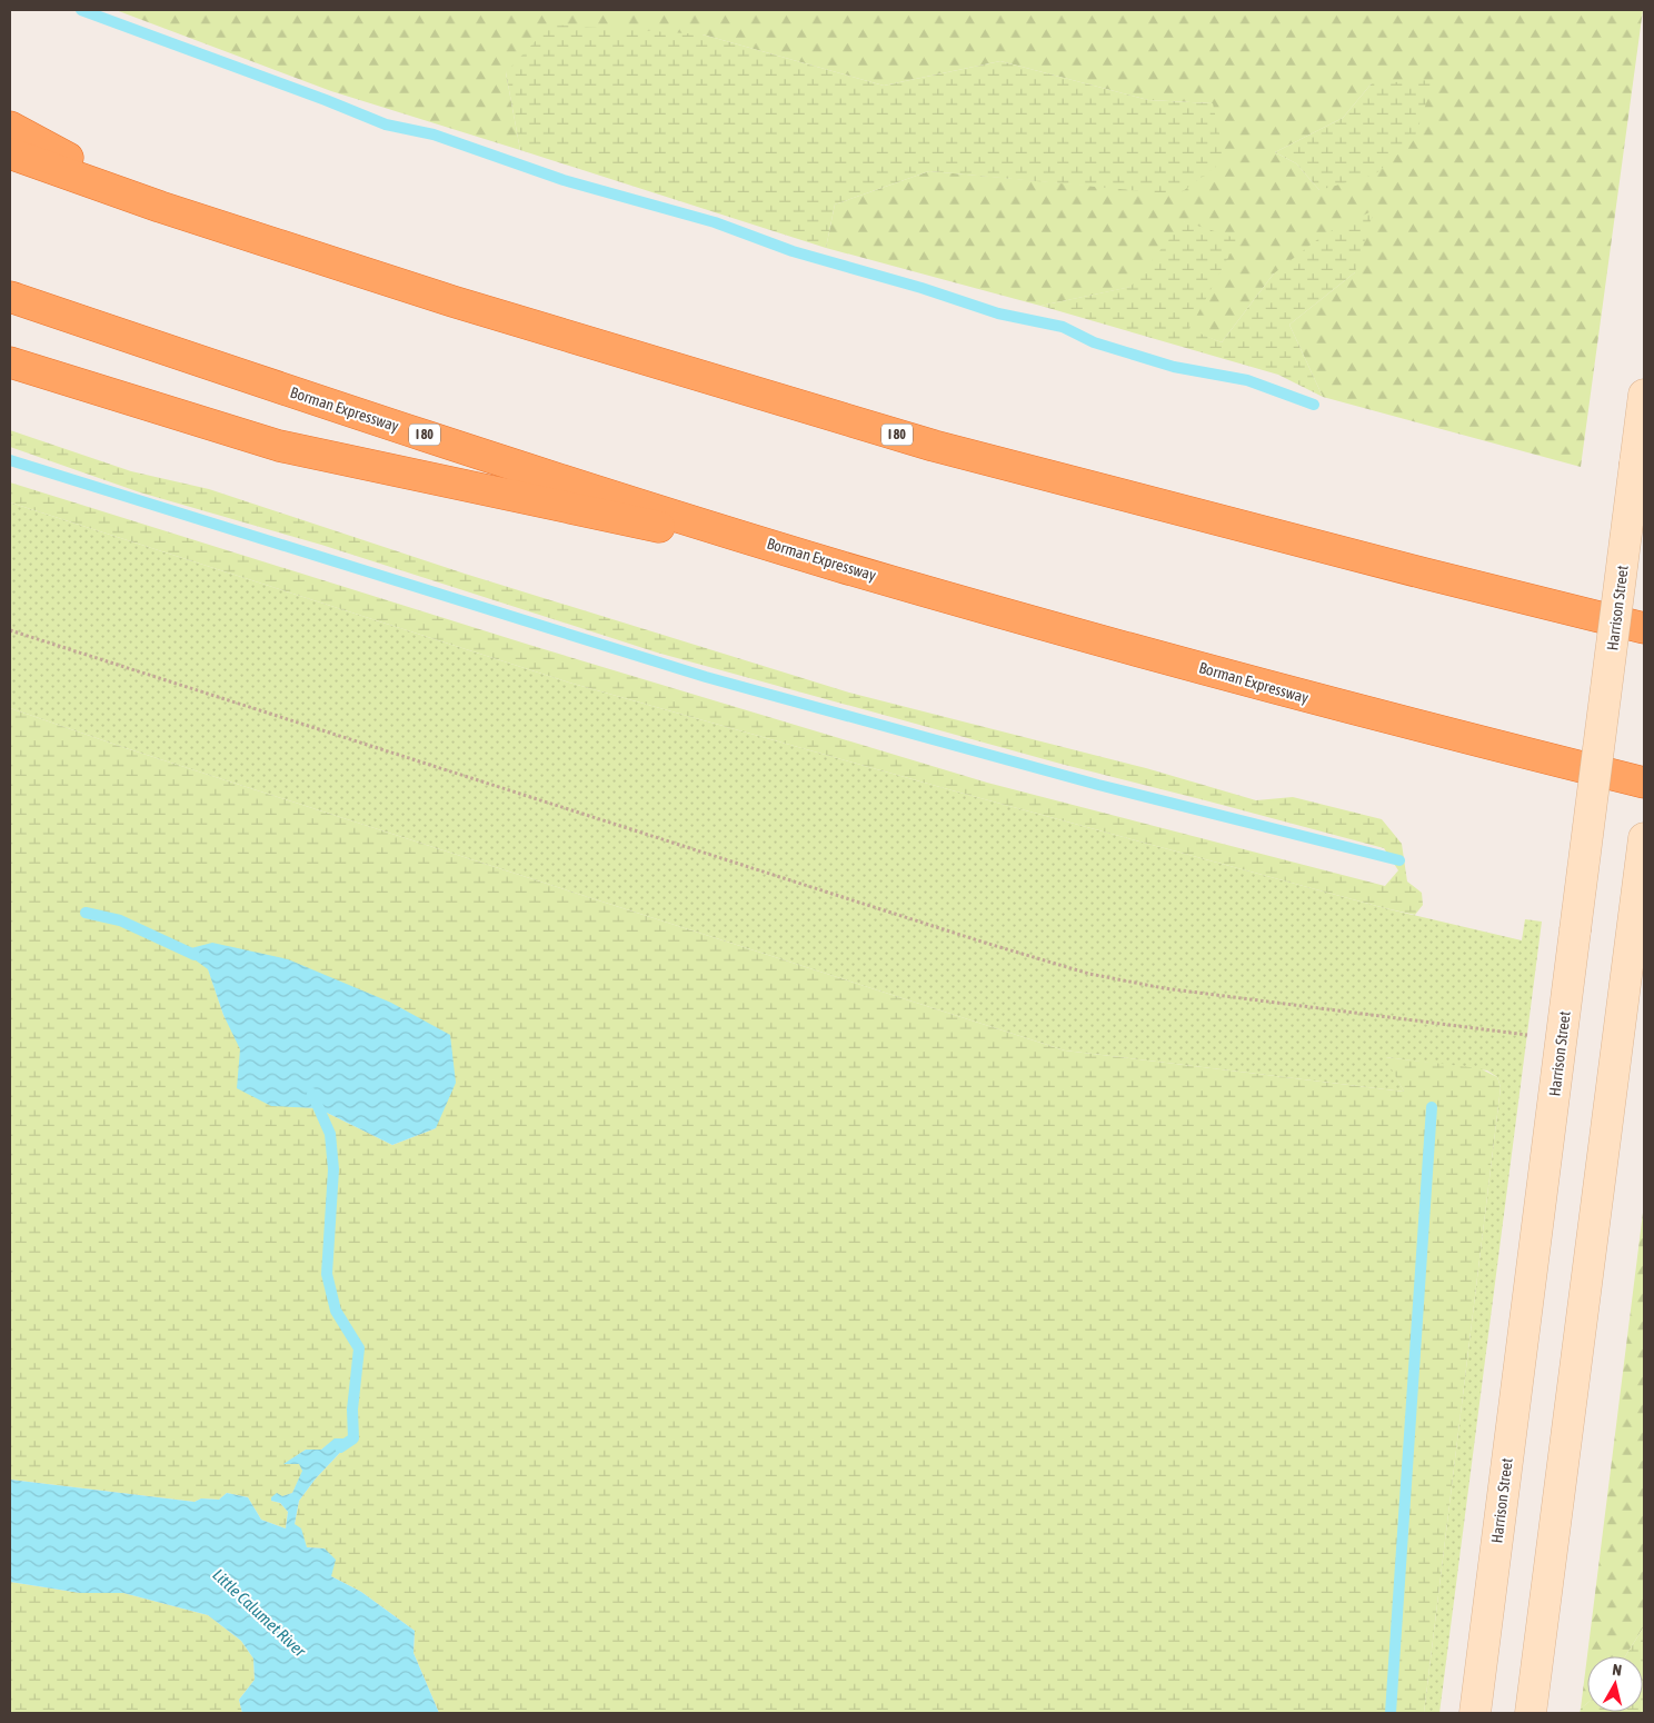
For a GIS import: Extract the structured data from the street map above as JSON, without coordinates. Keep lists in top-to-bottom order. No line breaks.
{"streets":{"highway":["Borman Expressway","I 80"],"street":["Harrison Street"]},"water":["Little Calumet River"],"north":"top"}
